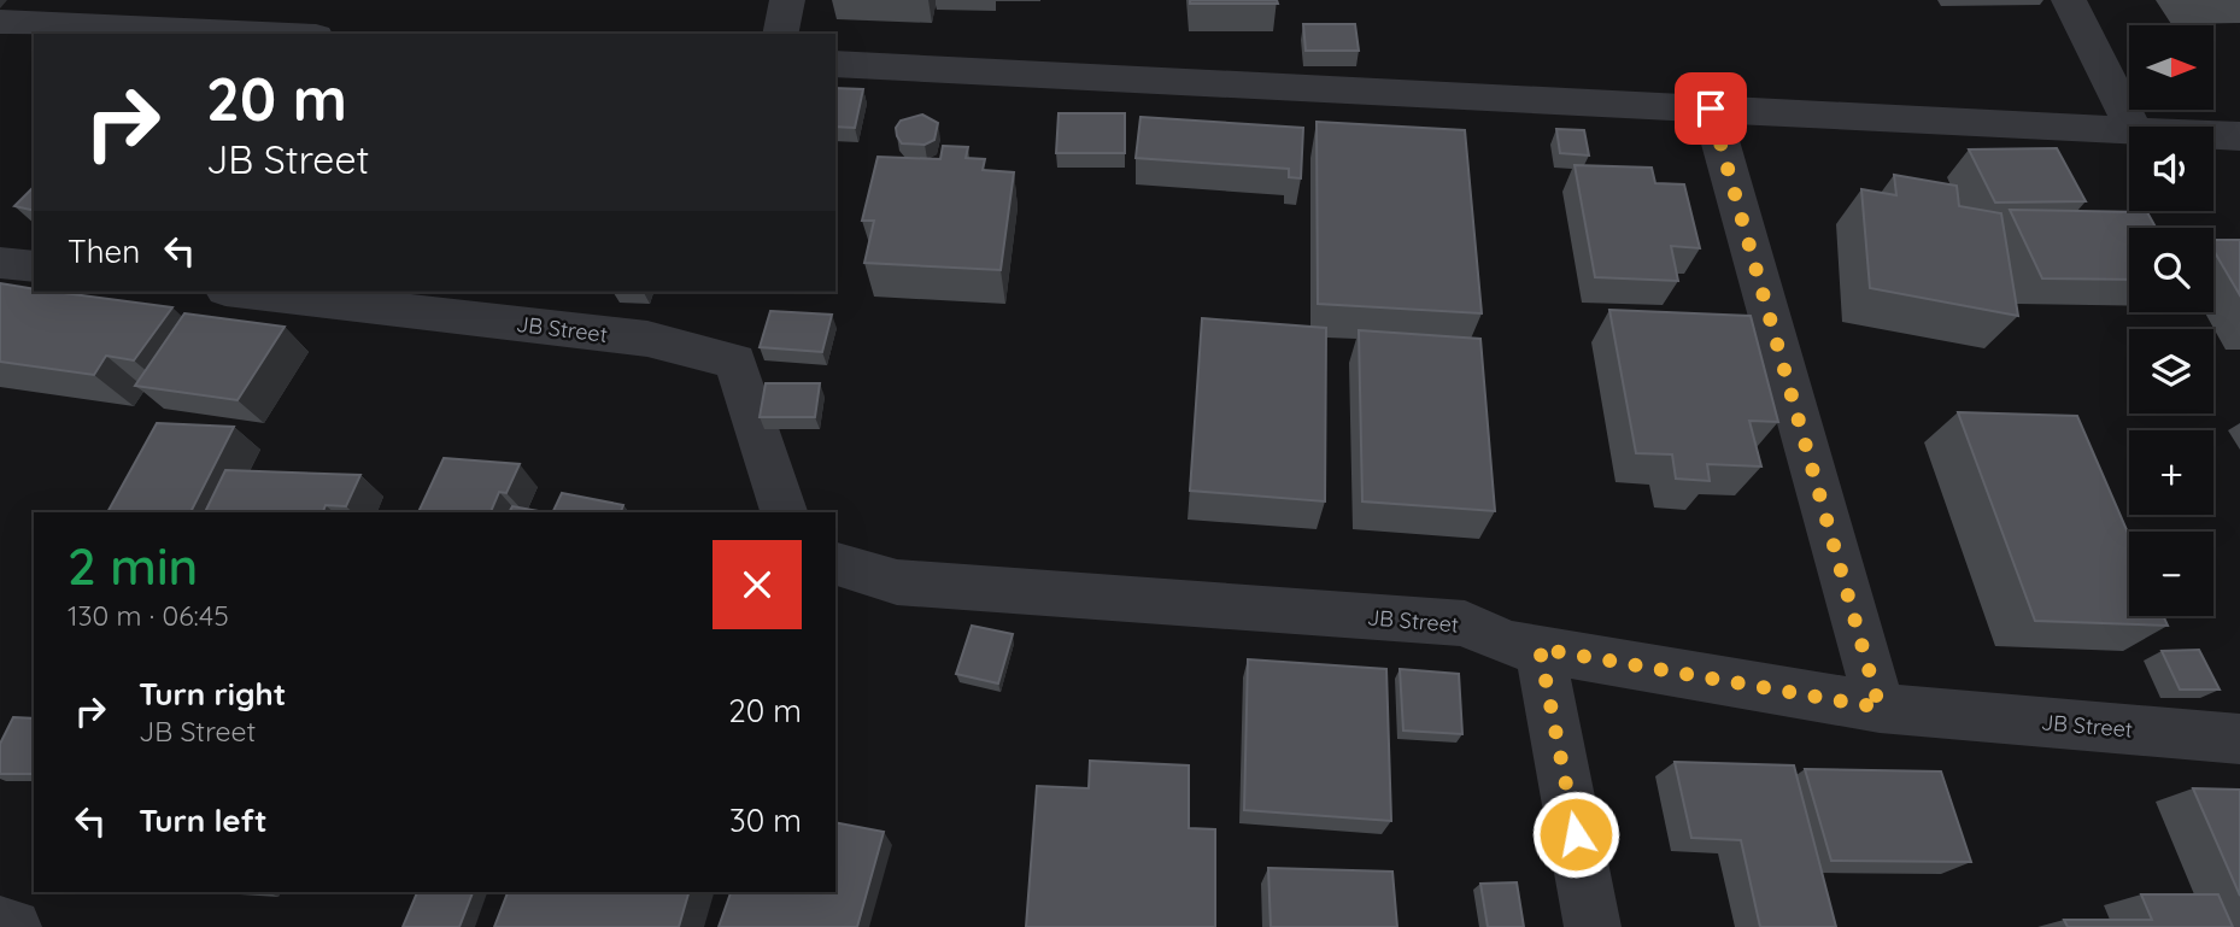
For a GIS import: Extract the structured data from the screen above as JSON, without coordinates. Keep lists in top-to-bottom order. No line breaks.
{"streets":{"street":["JB Street"]},"north":"right","page":{"map_buttons":["+","−"],"turn":["20 m","JB Street"],"then":"Then","heading":["2 min","130 m · 06:45"],"list":[{"name":"Turn right","note":"JB Street","value":"20 m"},{"name":"Turn left","value":"30 m"}]}}
